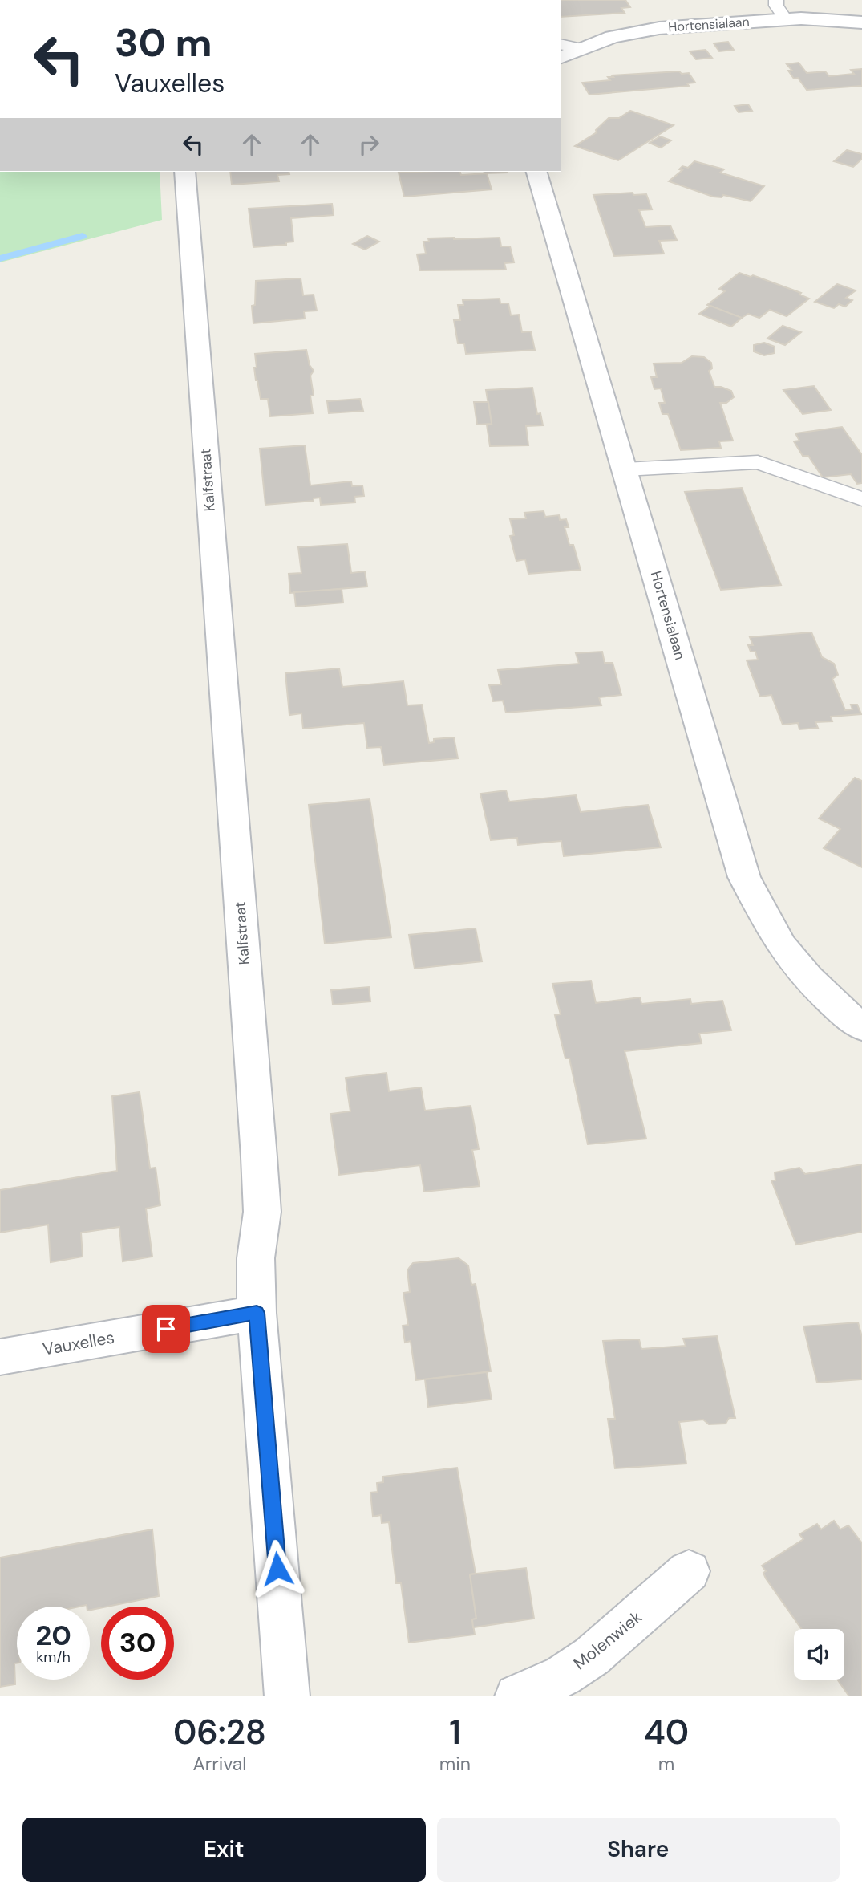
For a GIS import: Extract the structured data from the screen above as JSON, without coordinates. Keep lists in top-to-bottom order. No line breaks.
{"streets":{"street":["Hortensialaan","Kalfstraat","Vauxelles","Molenwiek"]},"crossings":[["Kalfstraat","Vauxelles"]],"page":{"turn":["30 m","Vauxelles"],"speed":"20 km/h","limit":"30","eta":["06:28","Arrival","1","min","40","m"],"buttons":["Exit","Share"]}}
